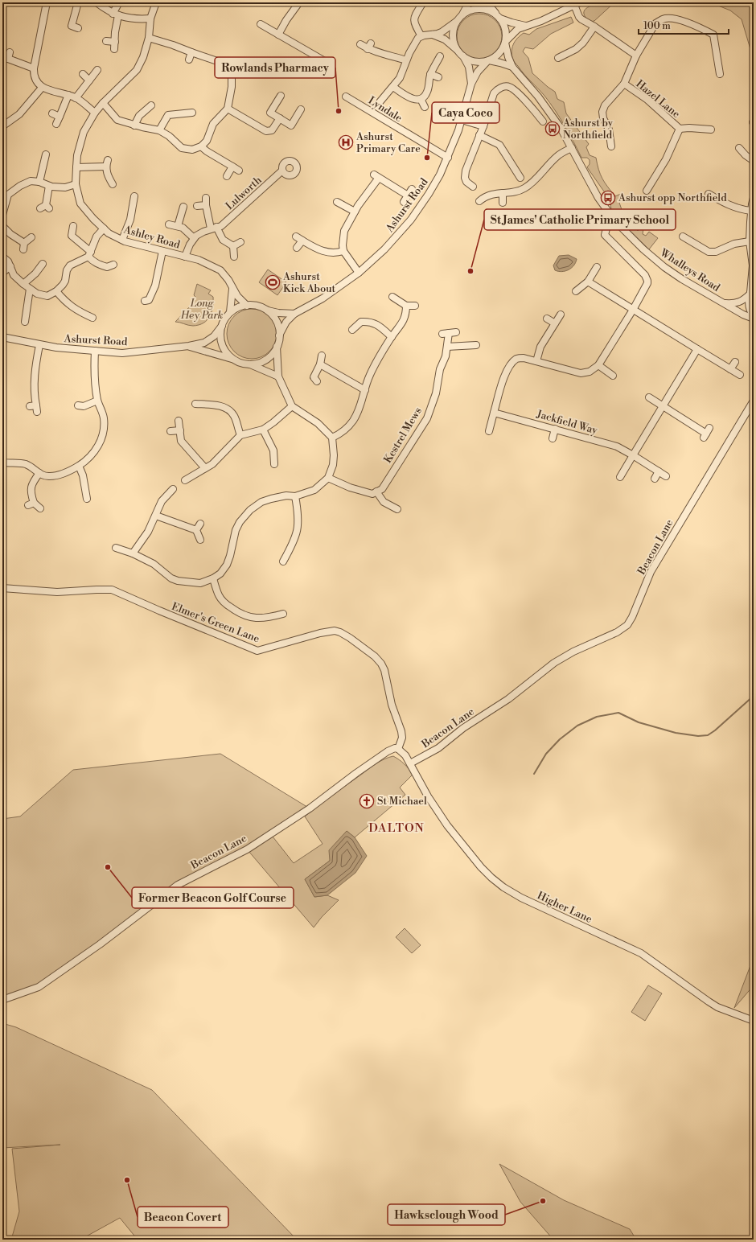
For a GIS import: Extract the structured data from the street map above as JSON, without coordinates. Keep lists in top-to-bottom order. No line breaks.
{"streets":{"street":["Hazel Lane","Lyndale","Lulworth","Ashurst Road","Ashley Road","Whalleys Road","Jackfield Way","Kestrel Mews","Beacon Lane","Elmer's Green Lane","Higher Lane"]},"crossings":[["Lyndale","Ashurst Road"],["Ashurst Road","Ashley Road"],["Ashurst Road","Whalleys Road"],["Beacon Lane","Elmer's Green Lane"],["Beacon Lane","Higher Lane"]],"districts":["DALTON"],"parks":["Long Hey Park"],"places":{"other":["Rowlands Pharmacy","Caya Coco","St James' Catholic Primary School","Former Beacon Golf Course","Beacon Covert","Hawksclough Wood"],"bus stop":["Ashurst by Northfield","Ashurst opp Northfield"],"hospital":["Ashurst Primary Care"],"sports":["Ashurst Kick About"],"church":["St Michael"]},"scale_bar":"100 m"}
